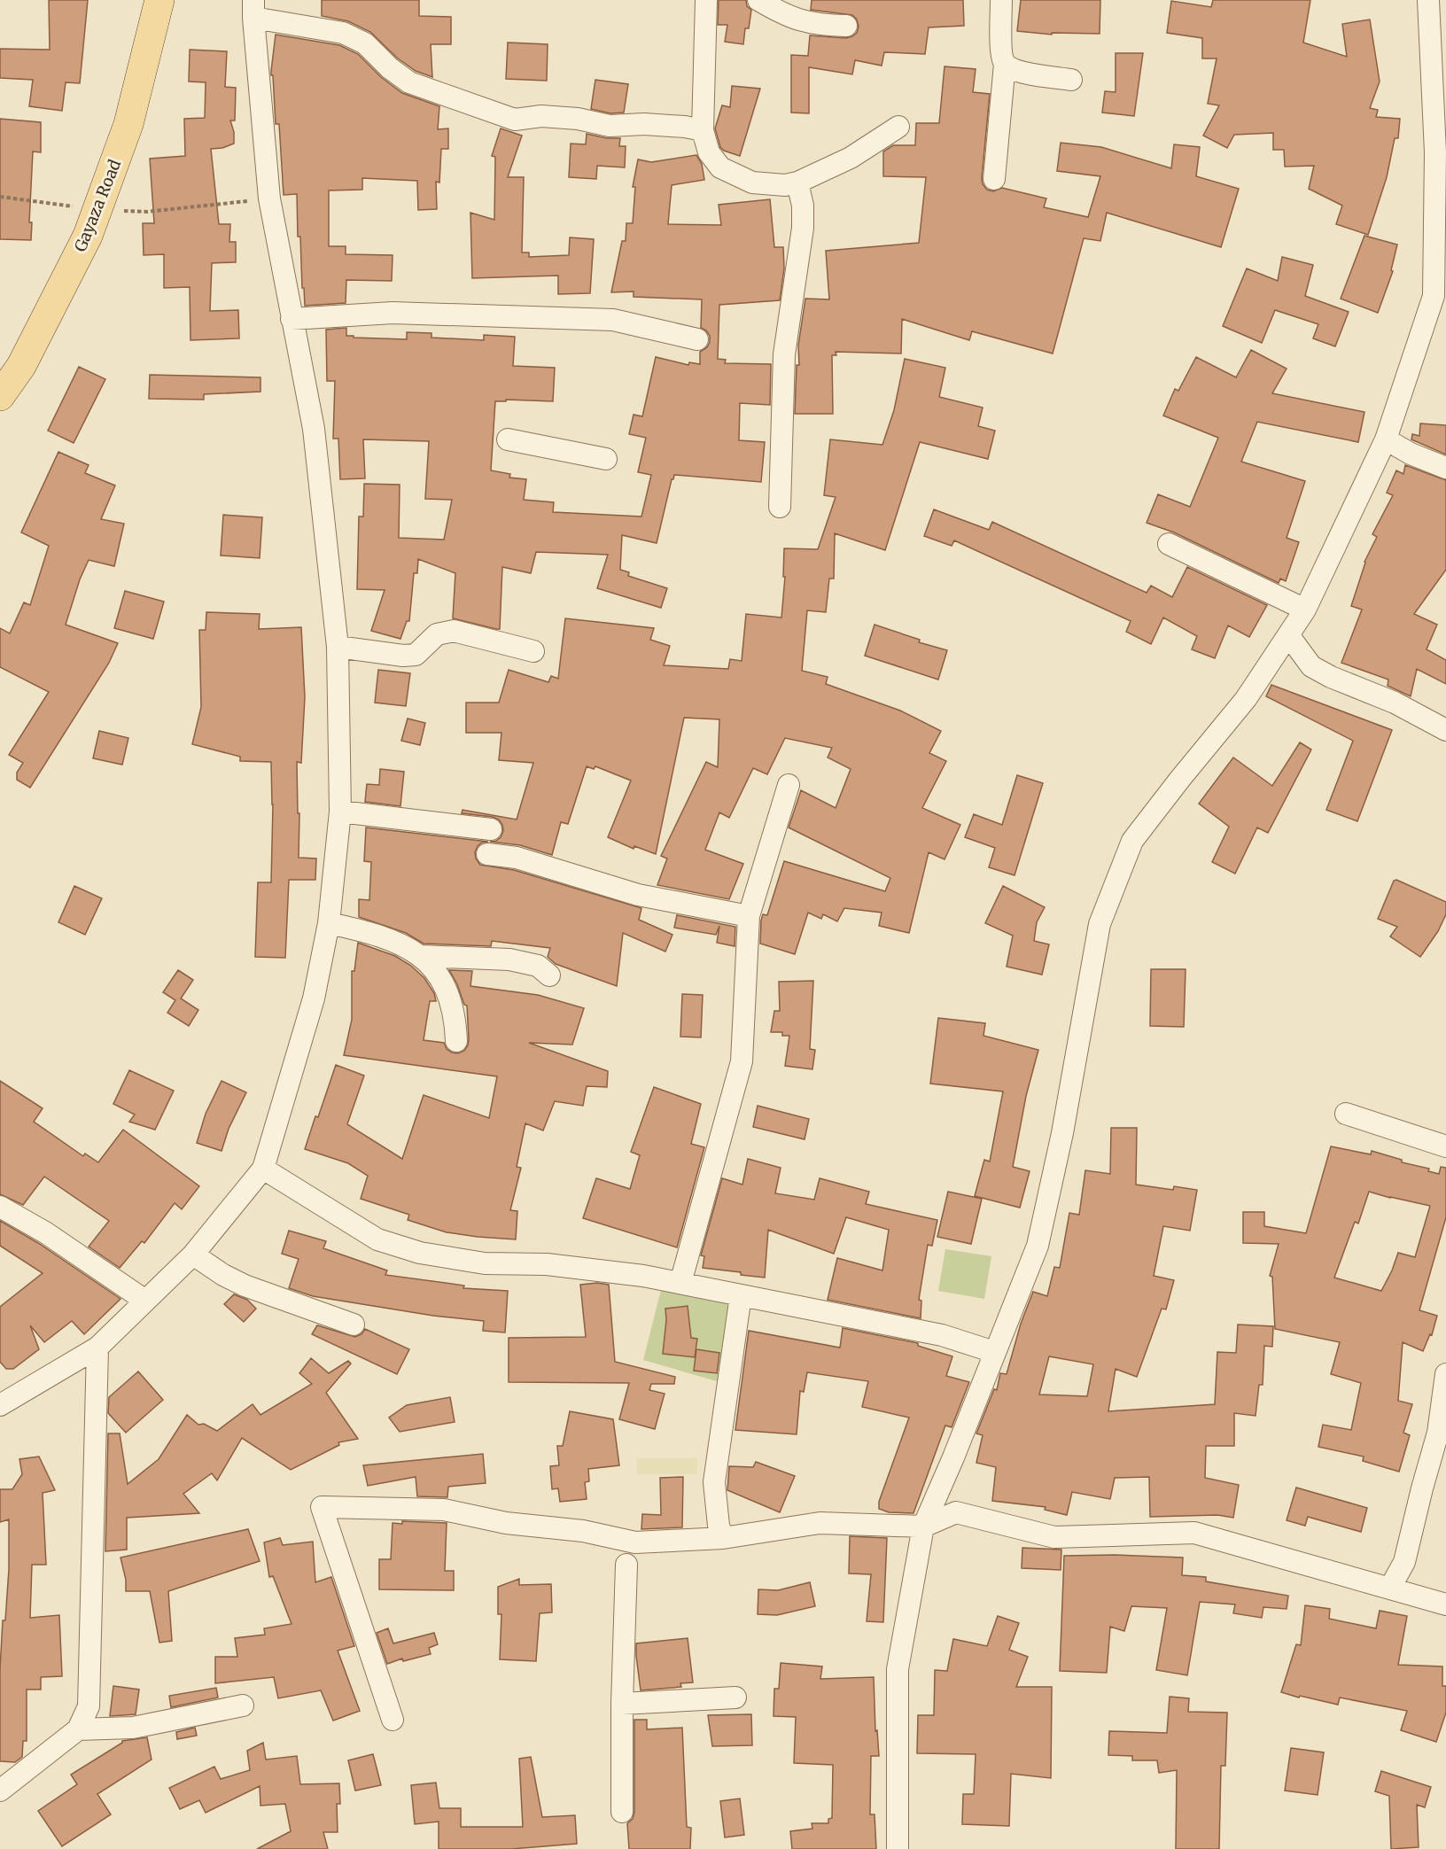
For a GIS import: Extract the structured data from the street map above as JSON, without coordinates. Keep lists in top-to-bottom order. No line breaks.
{"streets":{"main road":["Gayaza Road"]}}
